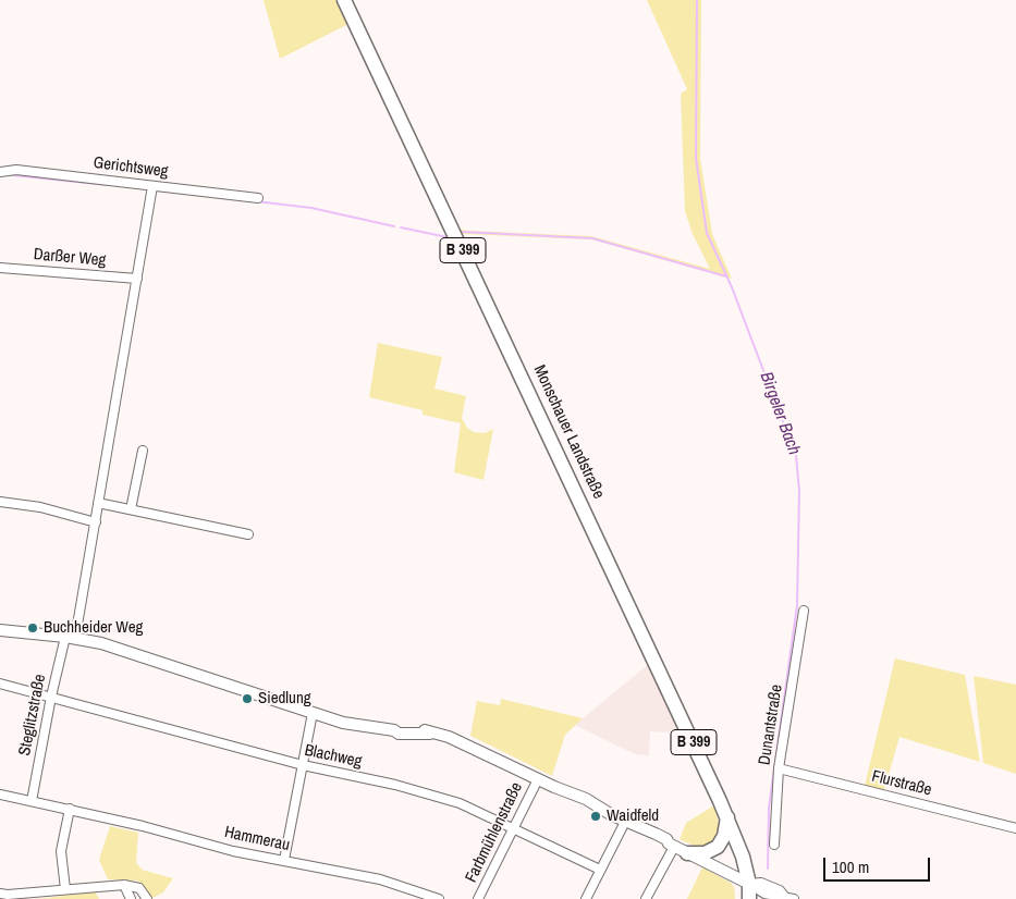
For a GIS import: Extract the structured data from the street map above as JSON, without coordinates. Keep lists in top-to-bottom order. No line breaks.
{"streets":{"main road":["B 399","Monschauer Landstraße"],"street":["Gerichtsweg","Darßer Weg","Steglitzstraße","Dunantstraße","Blachweg","Flurstraße","Farbmühlenstraße","Hammerau"]},"crossings":[["B 399","Monschauer Landstraße"],["Steglitzstraße","Blachweg"],["Steglitzstraße","Hammerau"],["Dunantstraße","Flurstraße"],["Blachweg","Farbmühlenstraße"]],"water":["Birgeler Bach"],"places":["Buchheider Weg","Siedlung","Waidfeld"],"scale_bar":"100 m"}
